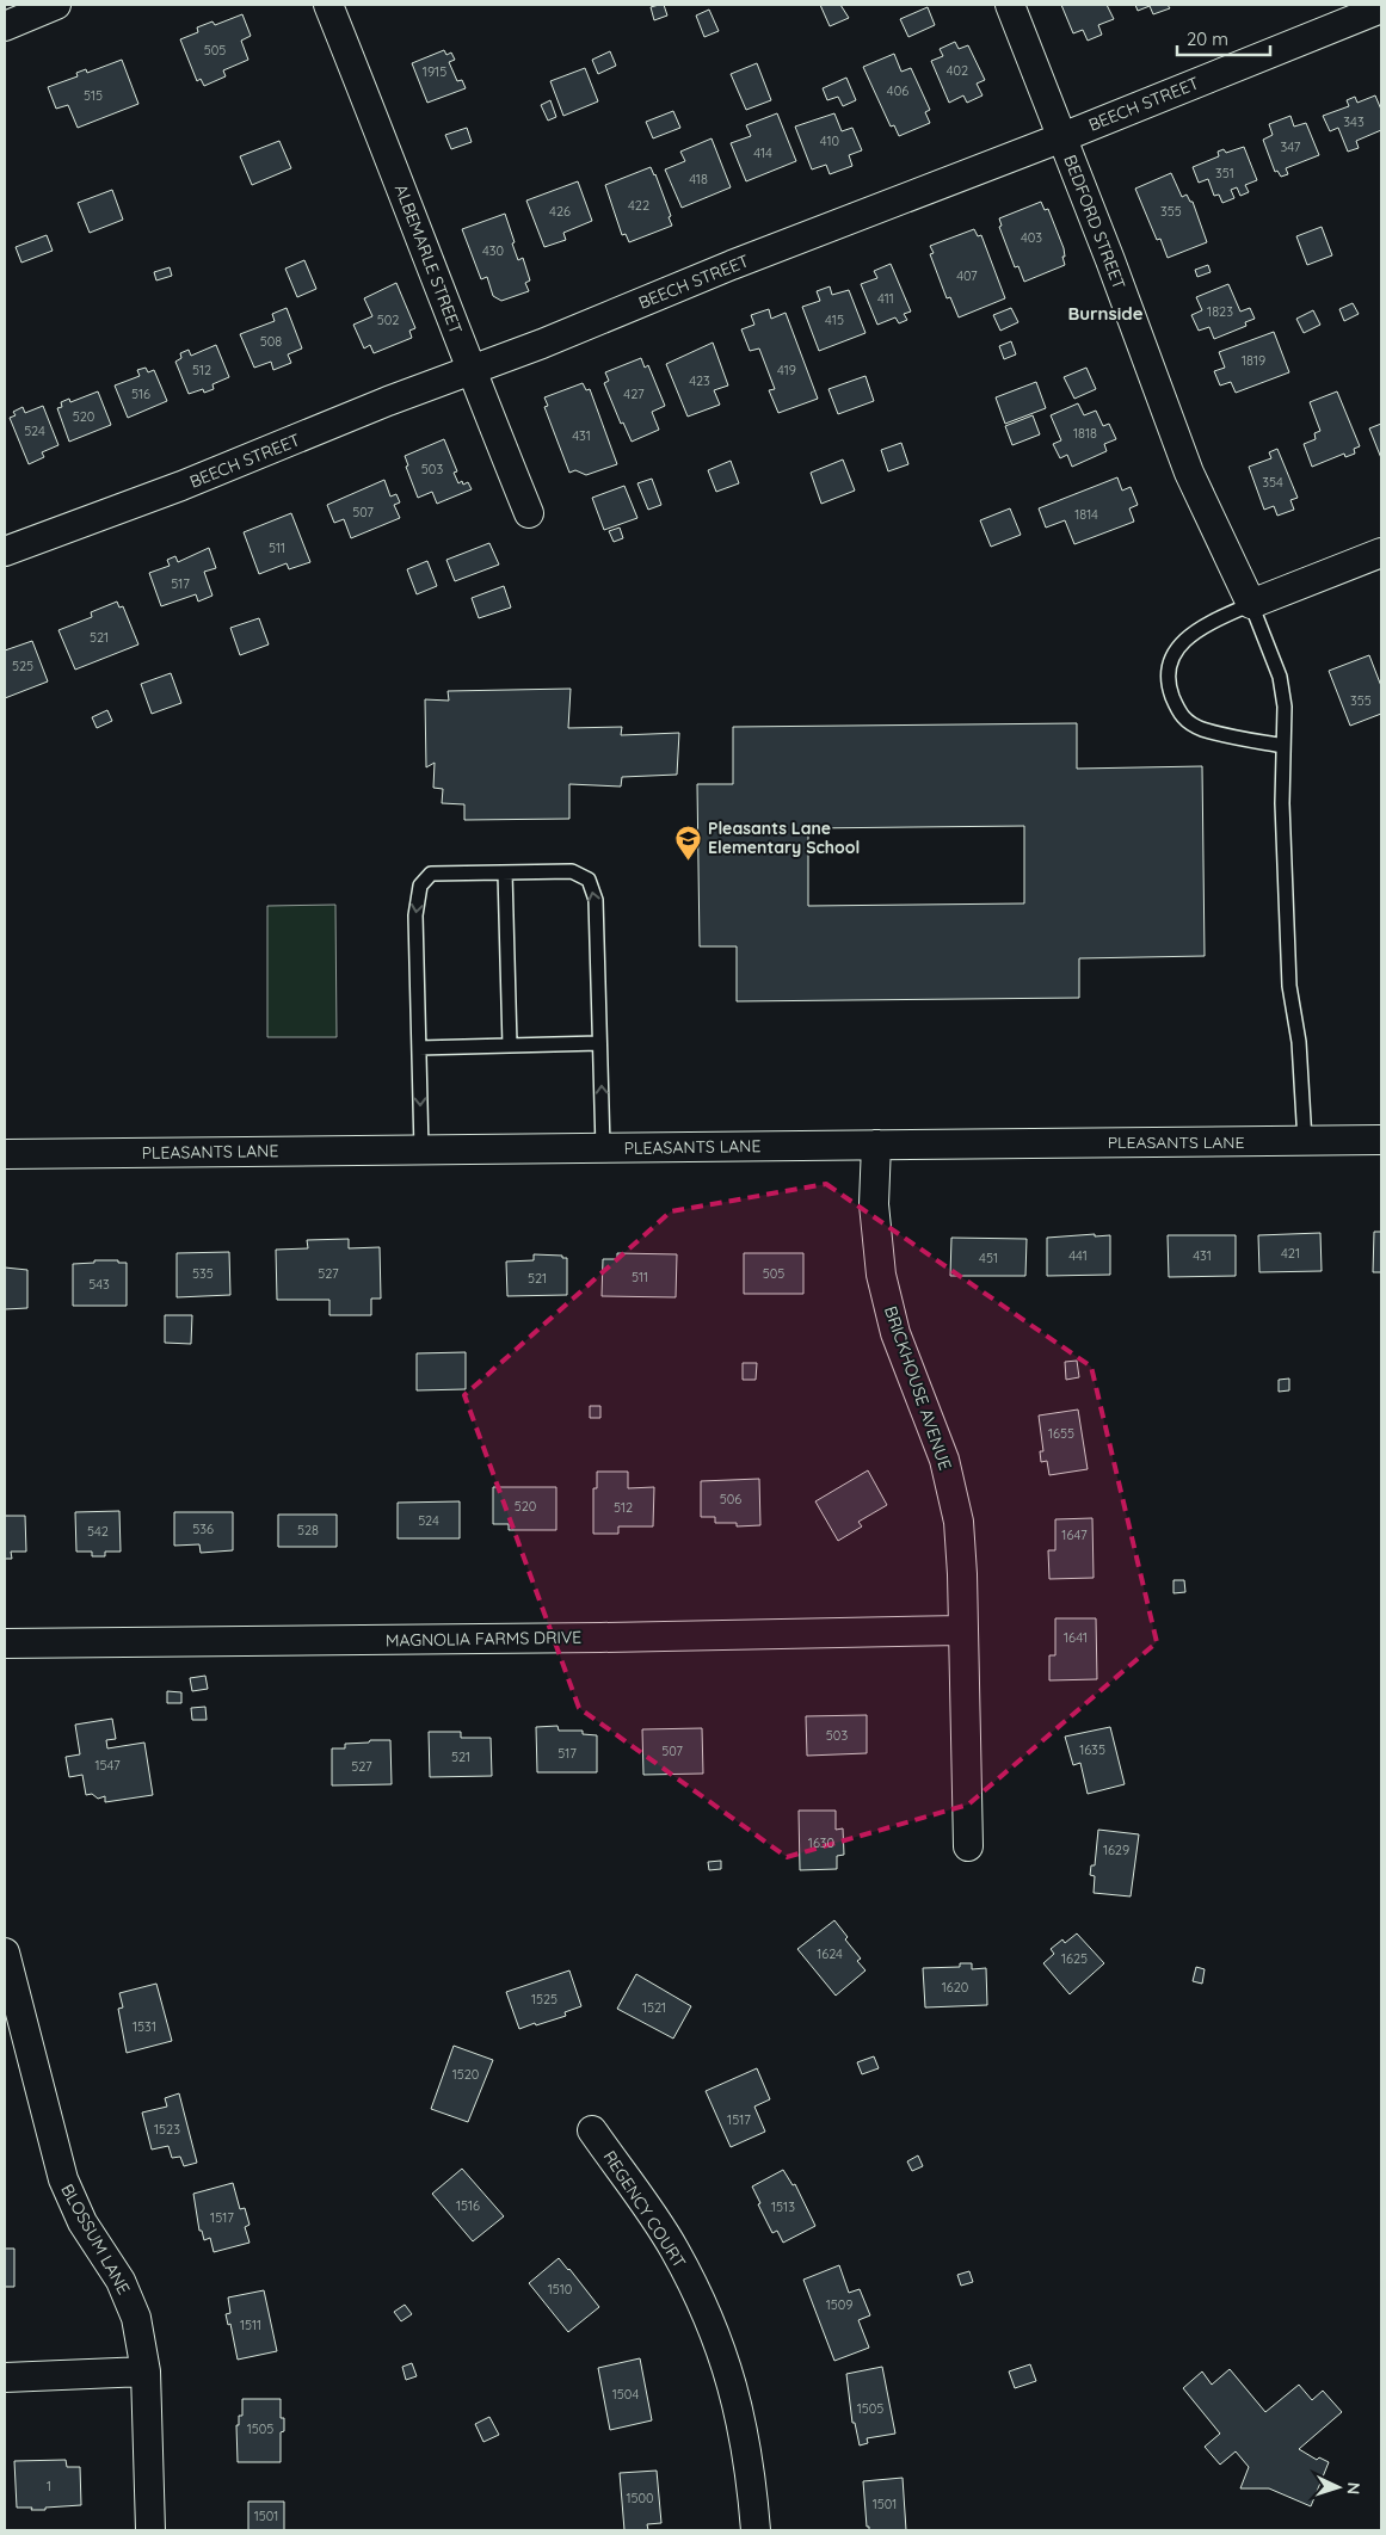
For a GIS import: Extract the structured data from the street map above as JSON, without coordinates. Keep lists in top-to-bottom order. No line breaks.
{"streets":{"street":["BEECH STREET","BEDFORD STREET","ALBEMARLE STREET","PLEASANTS LANE","BRICKHOUSE AVENUE","MAGNOLIA FARMS DRIVE","REGENCY COURT","BLOSSUM LANE"]},"crossings":[["BEECH STREET","BEDFORD STREET"],["BEECH STREET","ALBEMARLE STREET"],["PLEASANTS LANE","BRICKHOUSE AVENUE"],["BRICKHOUSE AVENUE","MAGNOLIA FARMS DRIVE"]],"districts":["Burnside"],"places":{"school or university":["Pleasants Lane Elementary School"]},"house_numbers":["505","402","1915","406","515","343","410","347","414","351","418","422","426","355","403","430","407","411","1823","502","415","508","1819","512","419","423","516","427","520","524","1818","431","503","354","507","1814","511","517","521","525","355","421","441","431","451","535","527","505","511","521","543","1655","506","520","512","524","536","528","542","1647","1641","503","1635","507","517","521","1547","527","1630","1629","1624","1625","1620","1525","1521","1531","1520","1517","1523","1516","1513","1517","1510","1509","1511","1504","1505","1505","1","1500","1501","1501"],"scale_bar":"20 m","north":"right"}
